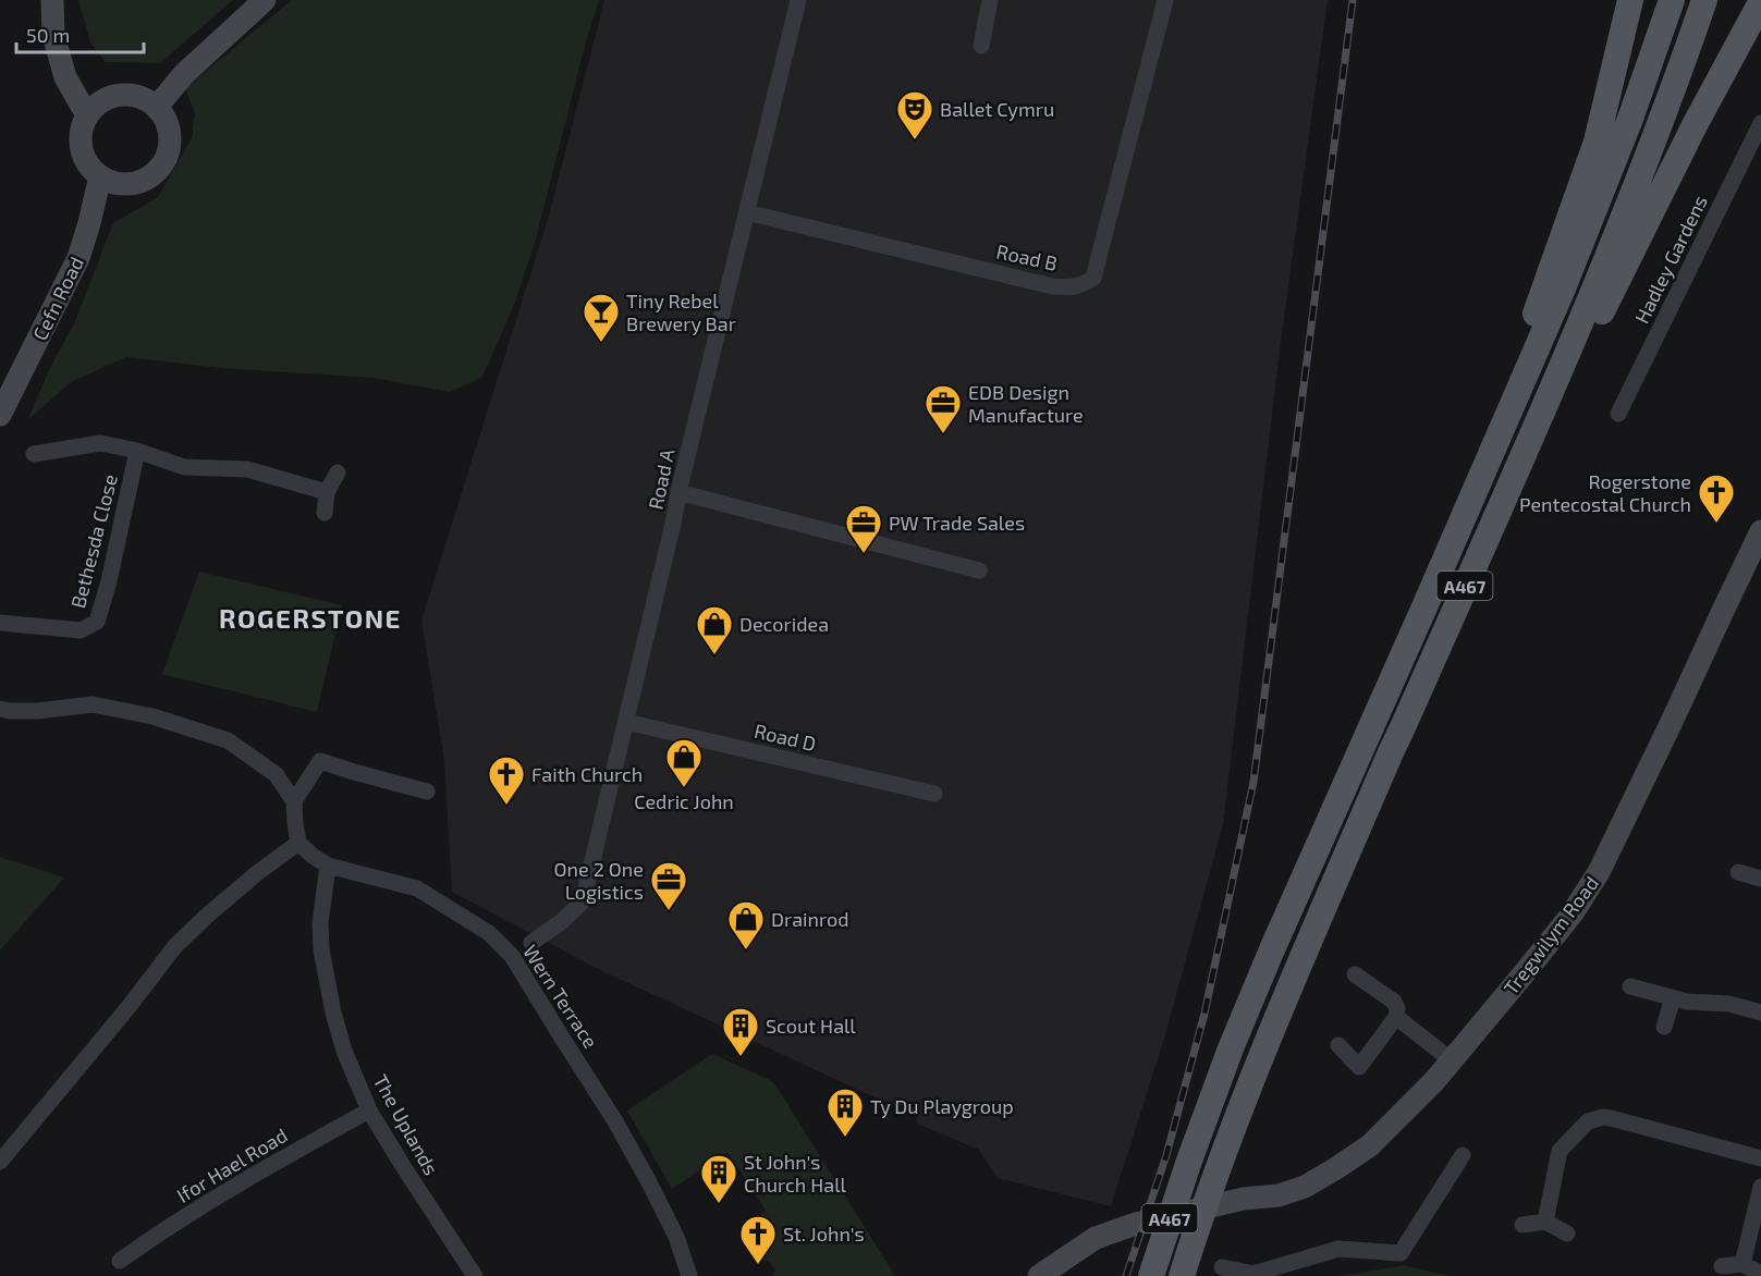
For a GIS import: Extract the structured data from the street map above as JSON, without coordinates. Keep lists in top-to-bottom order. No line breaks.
{"streets":{"main road":["A467"],"street":["Road B","Hadley Gardens","Cefn Road","Road A","Bethesda Close","Road D","Tregwilym Road","Wern Terrace","The Uplands","Ifor Hael Road"]},"crossings":[["Road B","Road A"],["Road A","Road D"],["Wern Terrace","The Uplands"],["The Uplands","Ifor Hael Road"]],"districts":["ROGERSTONE"],"places":{"theatre":["Ballet Cymru"],"bar":["Tiny Rebel Brewery Bar"],"office":["EDB Design Manufacture","PW Trade Sales","One 2 One Logistics"],"church":["Rogerstone Pentecostal Church","Faith Church","St. John's"],"shop":["Decoridea","Cedric John","Drainrod"],"building":["Scout Hall","Ty Du Playgroup","St John's Church Hall"]},"scale_bar":"50 m"}
